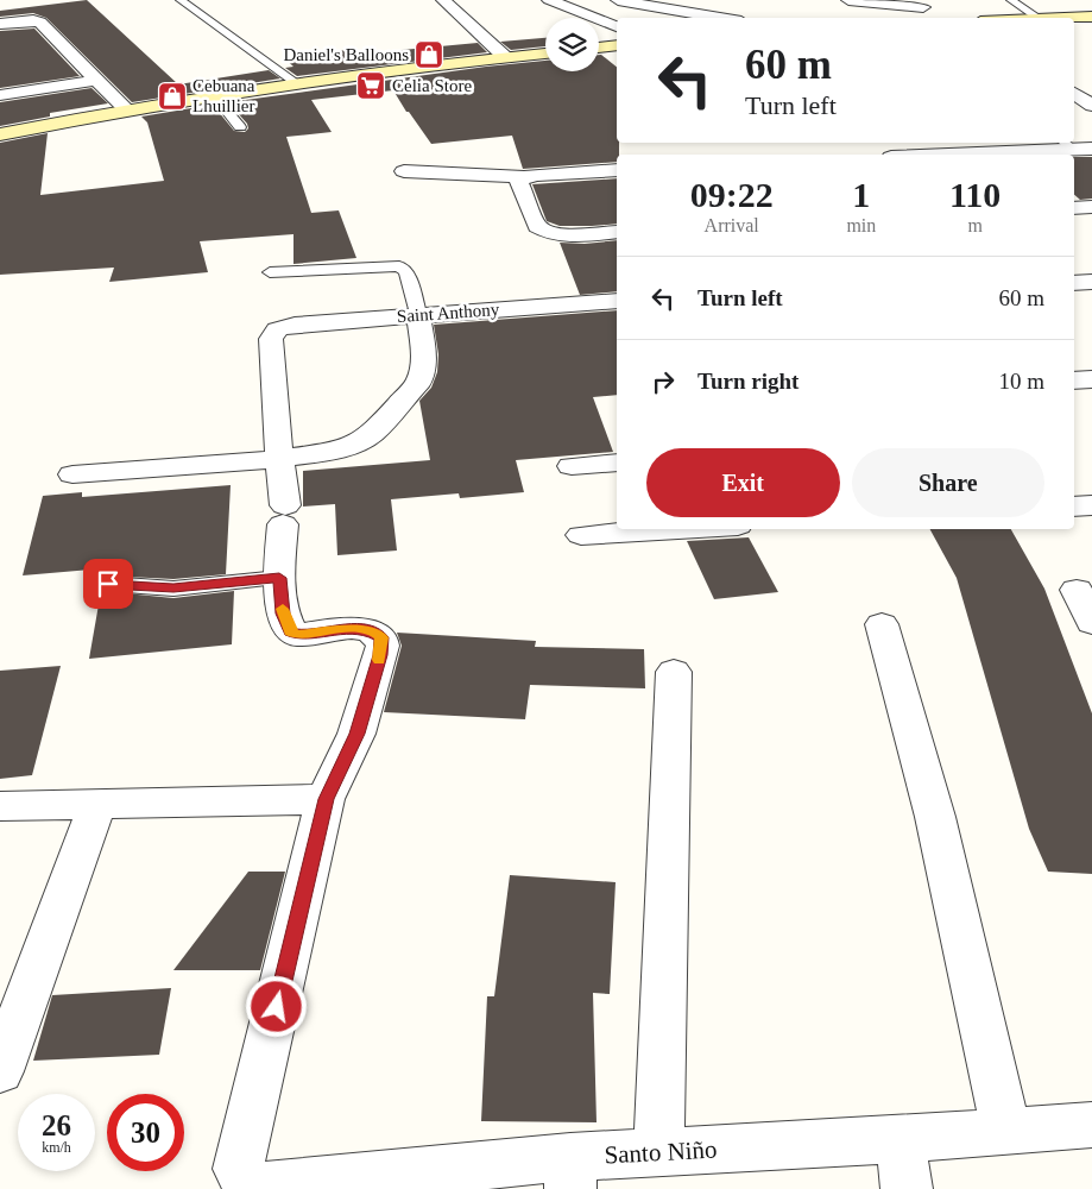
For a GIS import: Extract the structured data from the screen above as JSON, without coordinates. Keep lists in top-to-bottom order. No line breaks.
{"streets":{"street":["Saint Anthony","Santo Niño"]},"places":{"shop":["Daniel's Balloons","Cebuana Lhuillier"],"supermarket":["Celia Store"]},"page":{"turn":["60 m","Turn left"],"eta":["09:22","Arrival","1","min","110","m"],"list":[{"name":"Turn left","value":"60 m"},{"name":"Turn right","value":"10 m"}],"buttons":["Exit","Share"],"speed":"26 km/h","limit":"30"}}
